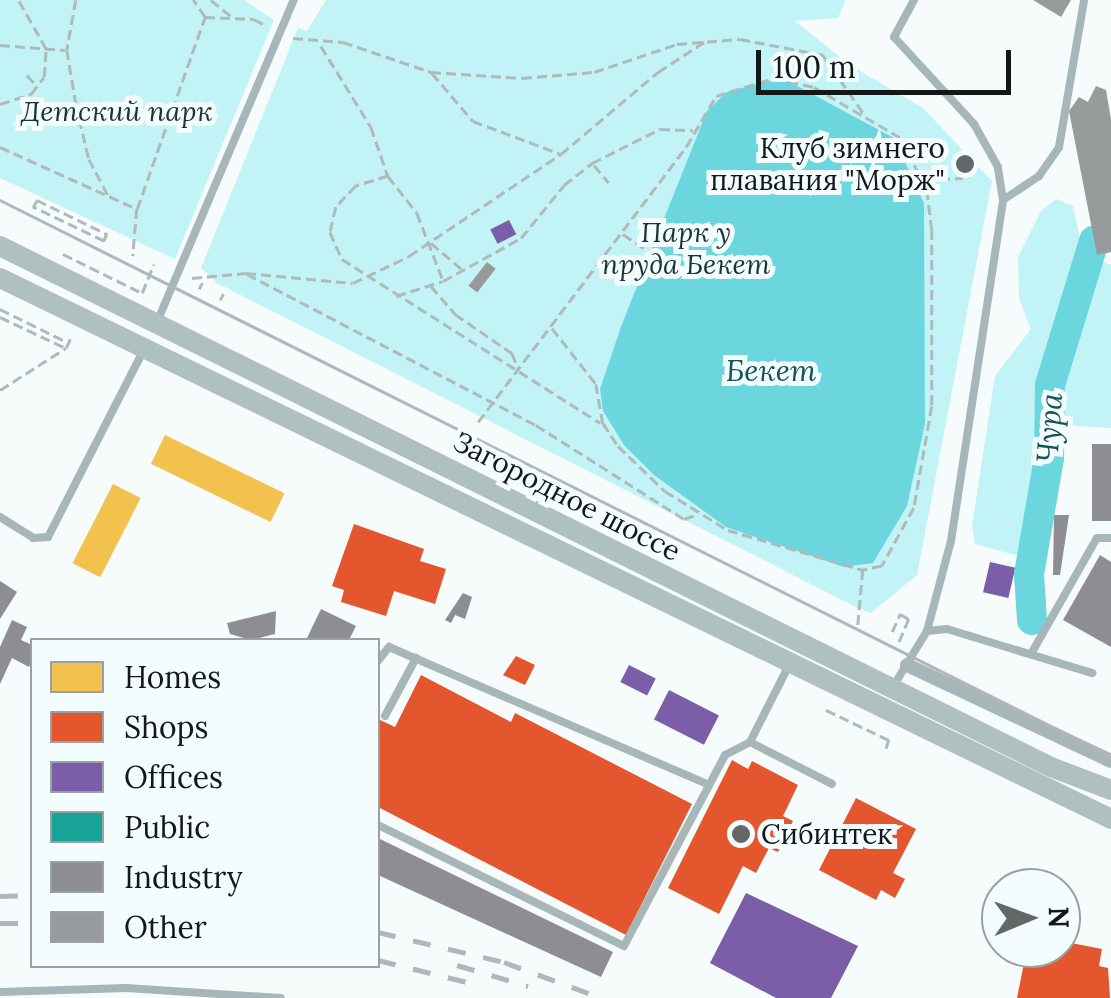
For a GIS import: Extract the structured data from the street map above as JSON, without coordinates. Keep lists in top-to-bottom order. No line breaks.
{"streets":{"main road":["Загородное шоссе"]},"water":["Бекет","Чура"],"parks":["Детский парк","Парк у пруда Бекет"],"places":["Клуб зимнего плавания \"Морж\"","Сибинтек"],"legend":["Homes","Shops","Offices","Public","Industry","Other"],"scale_bar":"100 m","north":"right"}
